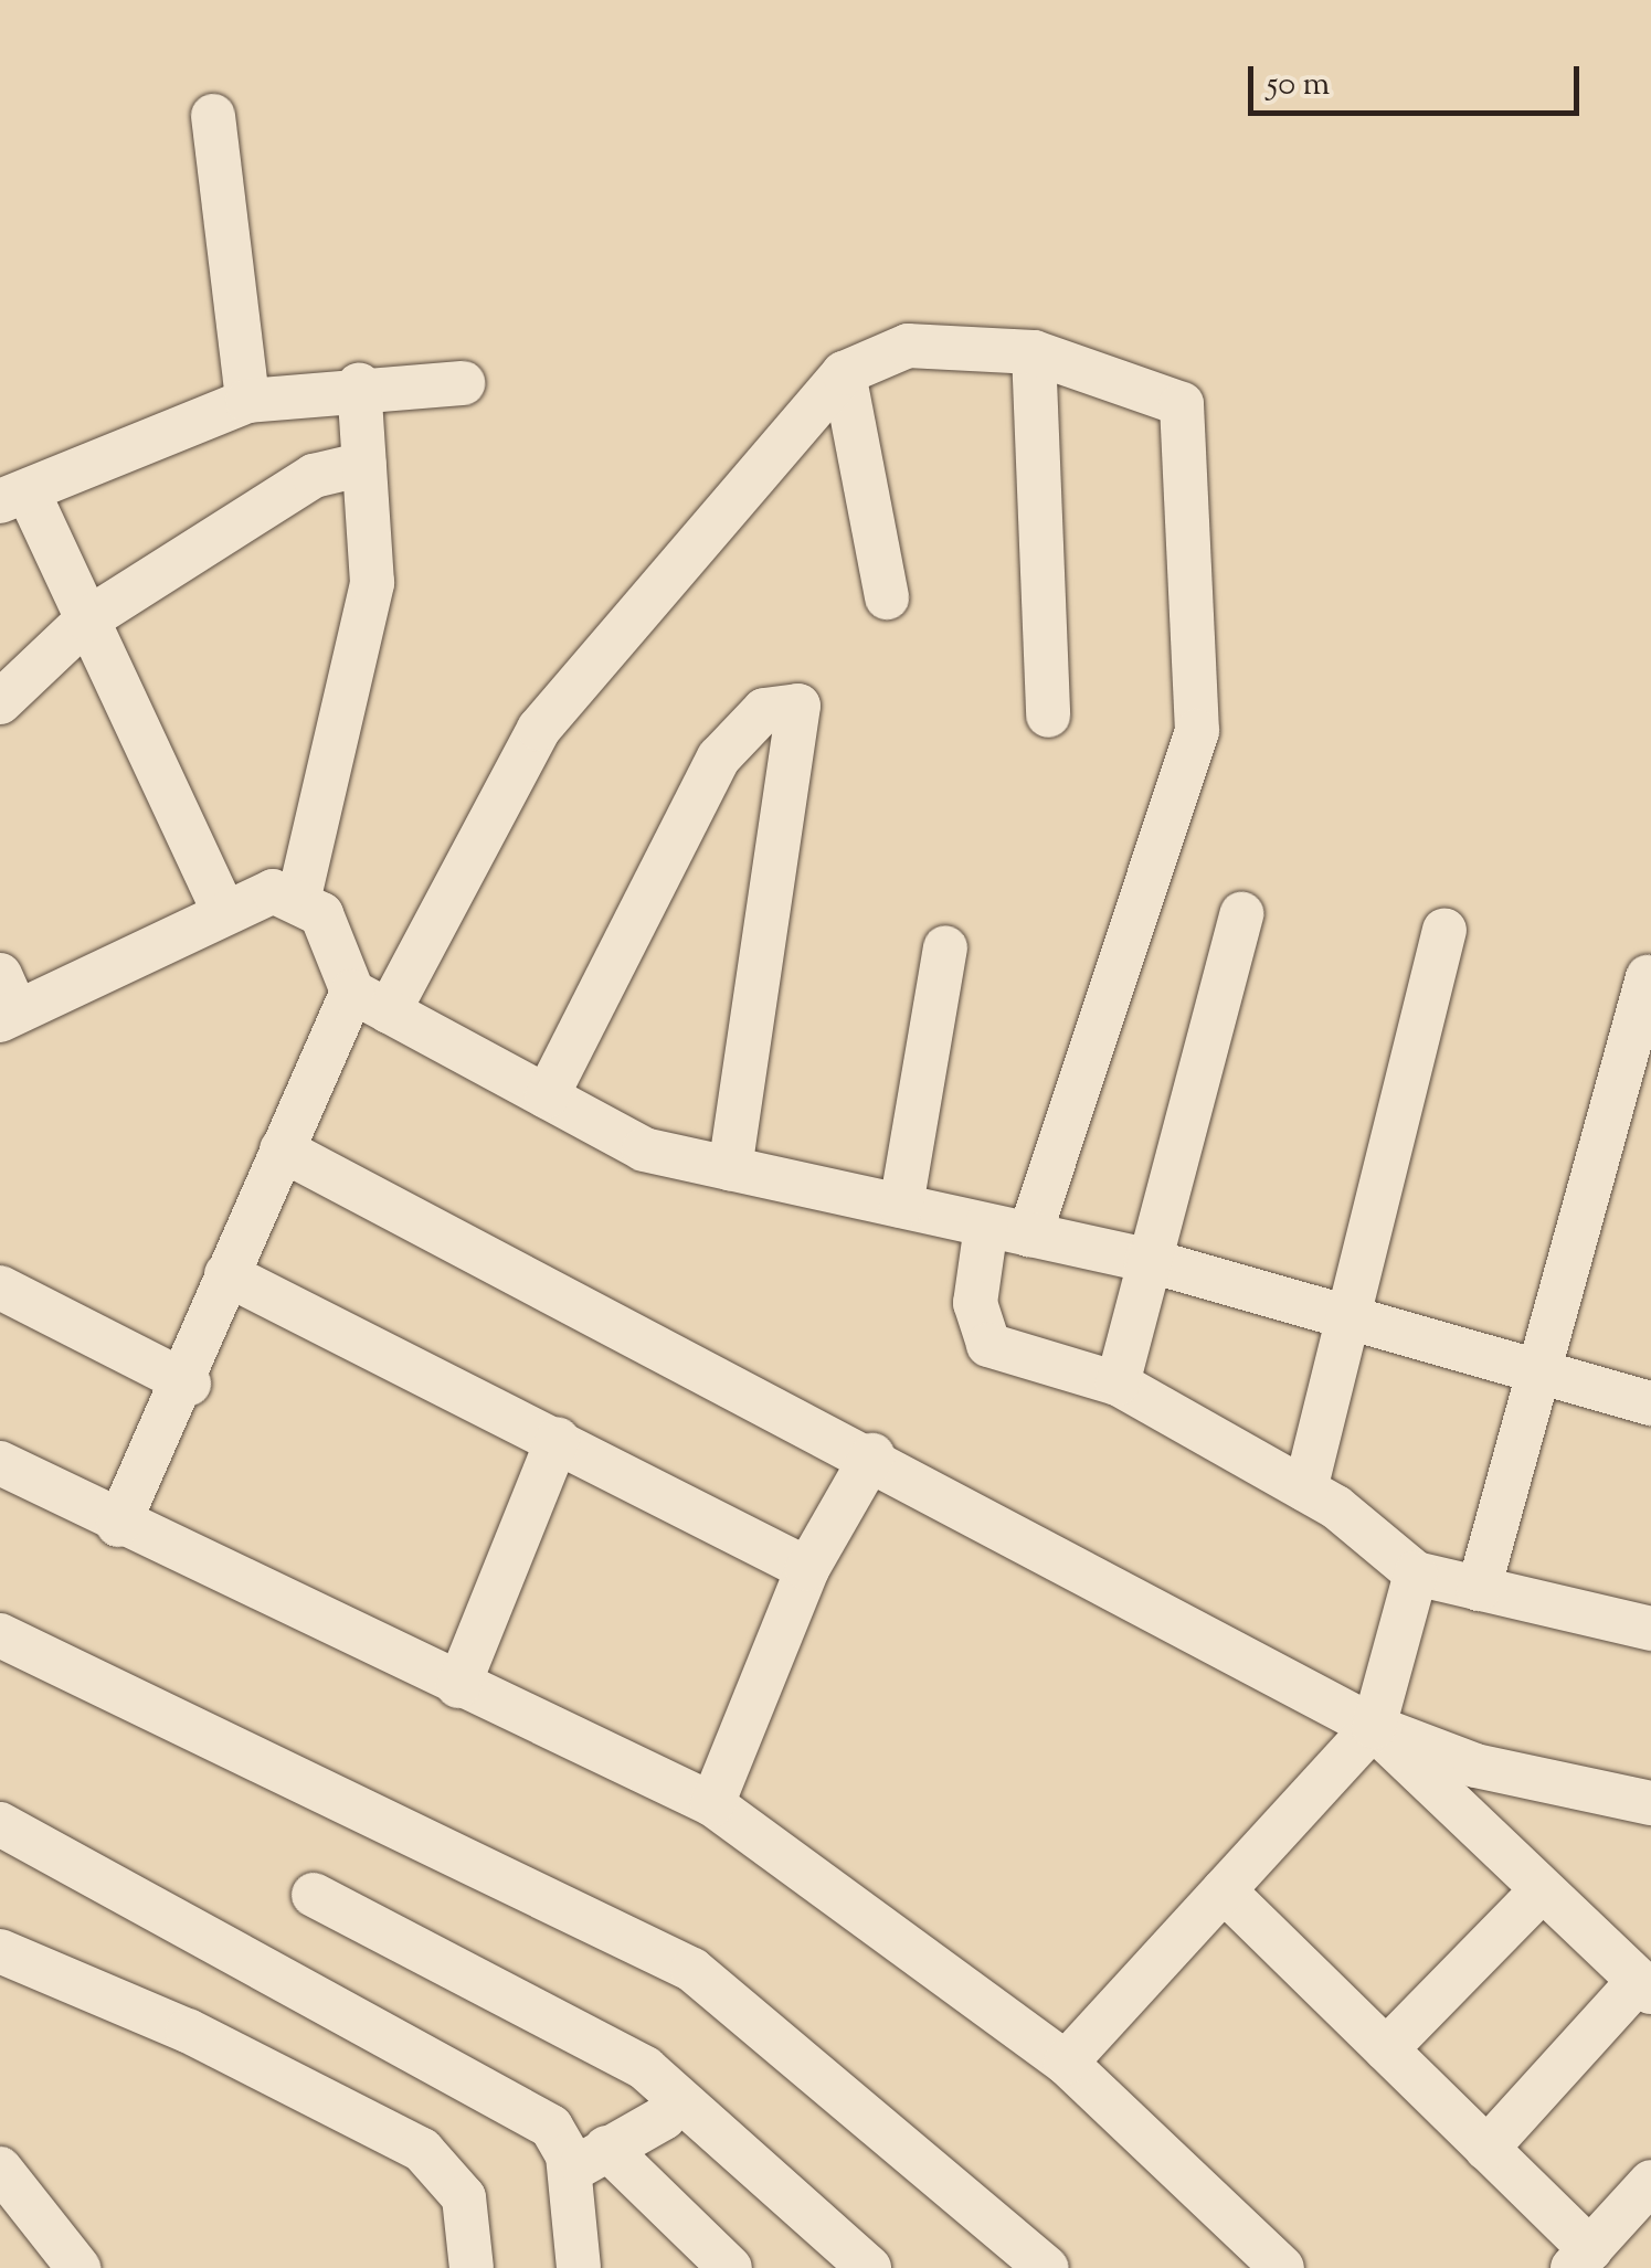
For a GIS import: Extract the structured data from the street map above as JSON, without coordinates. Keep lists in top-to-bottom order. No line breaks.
{"scale_bar":"50 m"}
